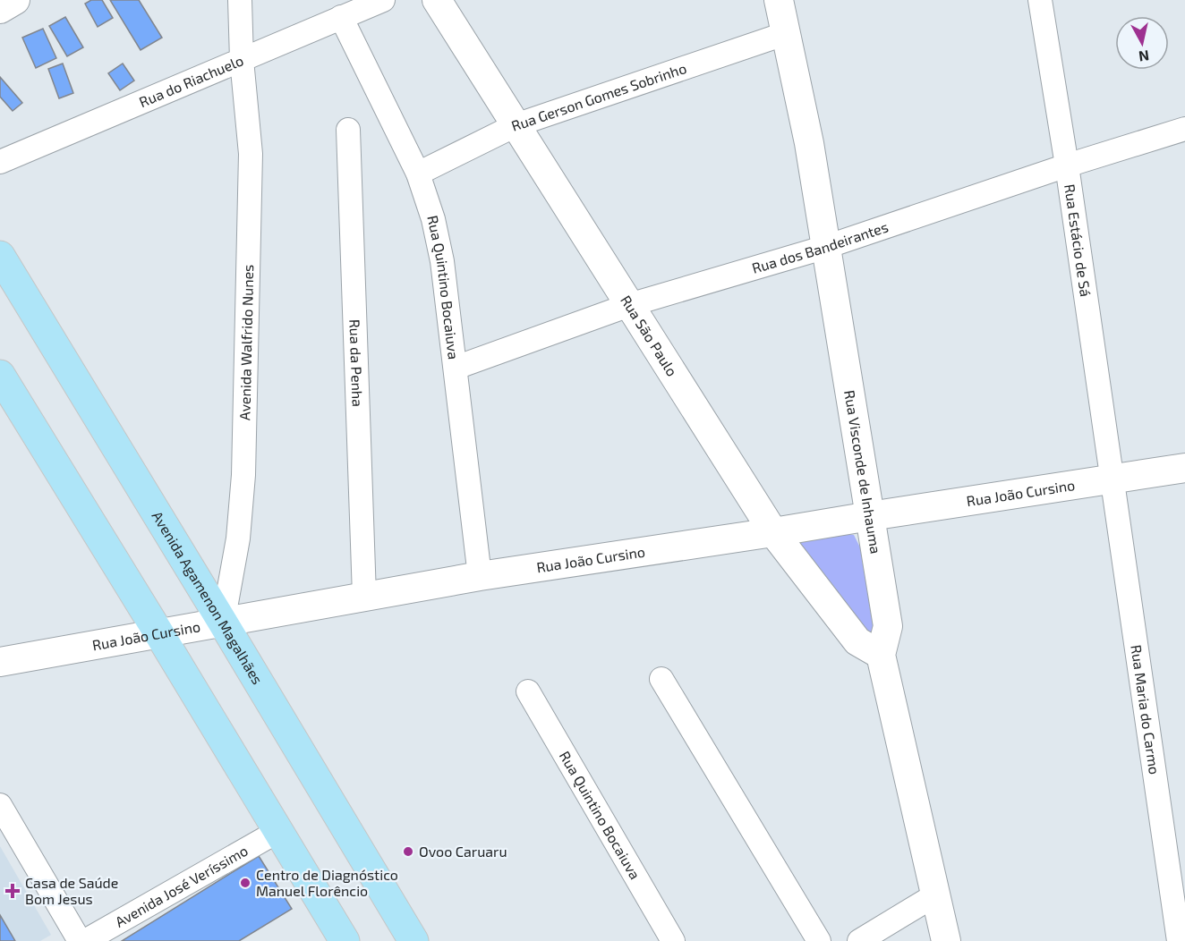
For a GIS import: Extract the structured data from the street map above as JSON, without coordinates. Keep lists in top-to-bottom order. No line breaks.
{"streets":{"main road":["Avenida Agamenon Magalhães"],"street":["Rua do Riachuelo","Rua Gerson Gomes Sobrinho","Rua Estácio de Sá","Rua dos Bandeirantes","Rua Quintino Bocaiuva","Rua São Paulo","Avenida Walfrido Nunes","Rua da Penha","Rua Visconde de Inhauma","Rua João Cursino","Rua Maria do Carmo","Avenida José Veríssimo"]},"crossings":[["Rua do Riachuelo","Rua Quintino Bocaiuva"],["Rua do Riachuelo","Avenida Walfrido Nunes"],["Rua Gerson Gomes Sobrinho","Rua Quintino Bocaiuva"],["Rua Gerson Gomes Sobrinho","Rua São Paulo"],["Rua Gerson Gomes Sobrinho","Rua Visconde de Inhauma"],["Rua Estácio de Sá","Rua dos Bandeirantes"],["Rua Estácio de Sá","Rua João Cursino"],["Rua Estácio de Sá","Rua Maria do Carmo"],["Rua dos Bandeirantes","Rua Quintino Bocaiuva"],["Rua dos Bandeirantes","Rua São Paulo"],["Rua dos Bandeirantes","Rua Visconde de Inhauma"],["Rua Quintino Bocaiuva","Rua João Cursino"],["Rua São Paulo","Rua Visconde de Inhauma"],["Rua São Paulo","Rua João Cursino"],["Avenida Walfrido Nunes","Rua João Cursino"],["Avenida Walfrido Nunes","Avenida Agamenon Magalhães"],["Rua da Penha","Rua João Cursino"],["Rua Visconde de Inhauma","Rua João Cursino"],["Rua João Cursino","Avenida Agamenon Magalhães"],["Rua João Cursino","Rua Maria do Carmo"]],"places":{"other":["Ovoo Caruaru","Centro de Diagnóstico Manuel Florêncio"],"health":["Casa de Saúde Bom Jesus"]},"north":"bottom"}
